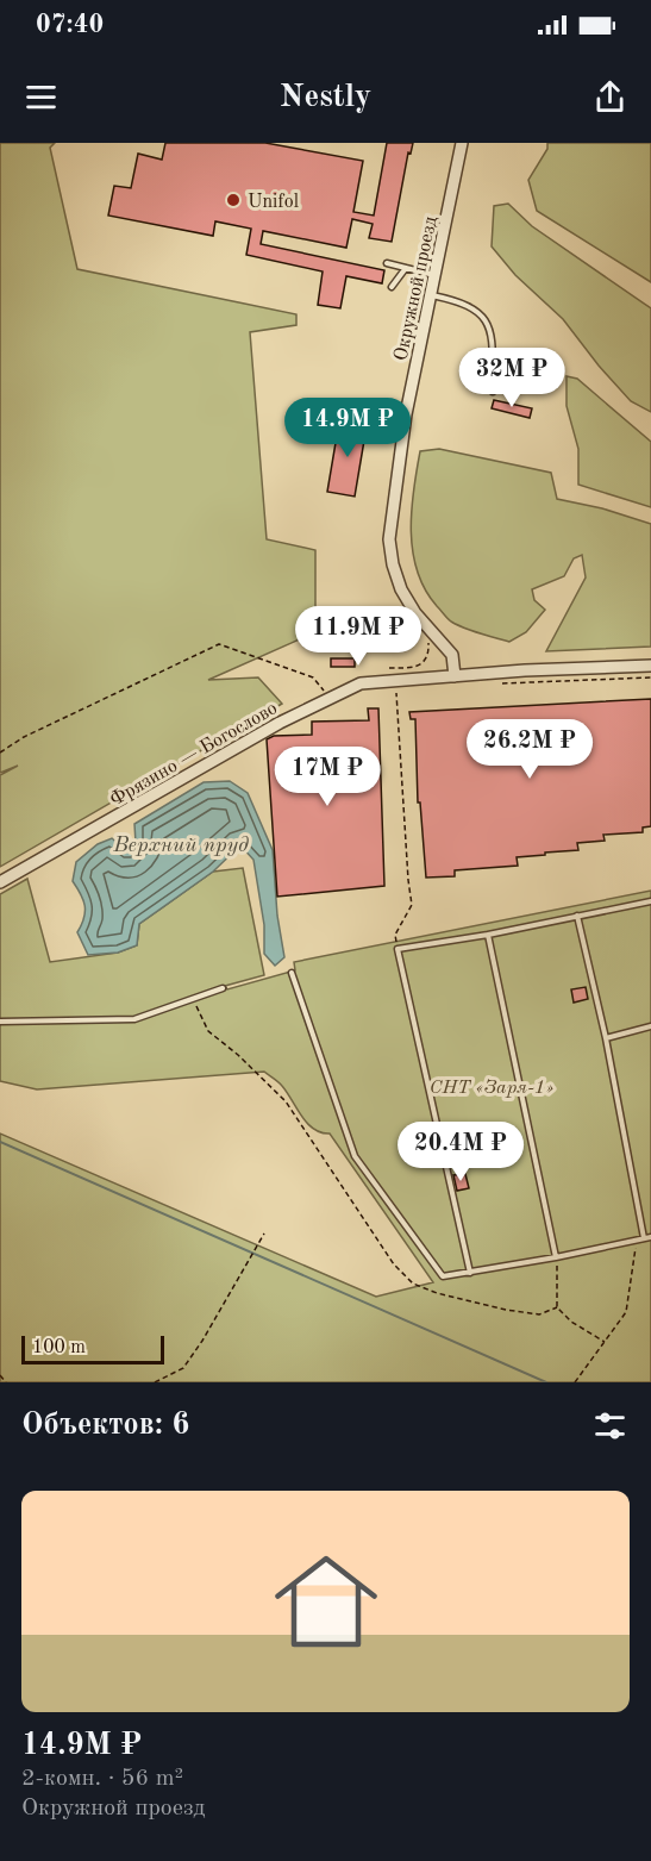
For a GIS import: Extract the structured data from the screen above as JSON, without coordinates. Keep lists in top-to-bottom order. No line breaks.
{"streets":{"street":["Окружной проезд","Фрязино — Богослово"]},"crossings":[["Окружной проезд","Фрязино — Богослово"]],"water":["Верхний пруд"],"parks":["СНТ «Заря-1»"],"places":["Unifol"],"scale_bar":"100 m","page":{"status":"07:40","header":"Nestly","price":["32M ₽","14.9M ₽","11.9M ₽","26.2M ₽","17M ₽","20.4M ₽"],"scale":"100 m","heading":"Объектов: 6","list":[{"name":"14.9M ₽","note":"2-комн. · 56 m² · Окружной проезд"}]}}
